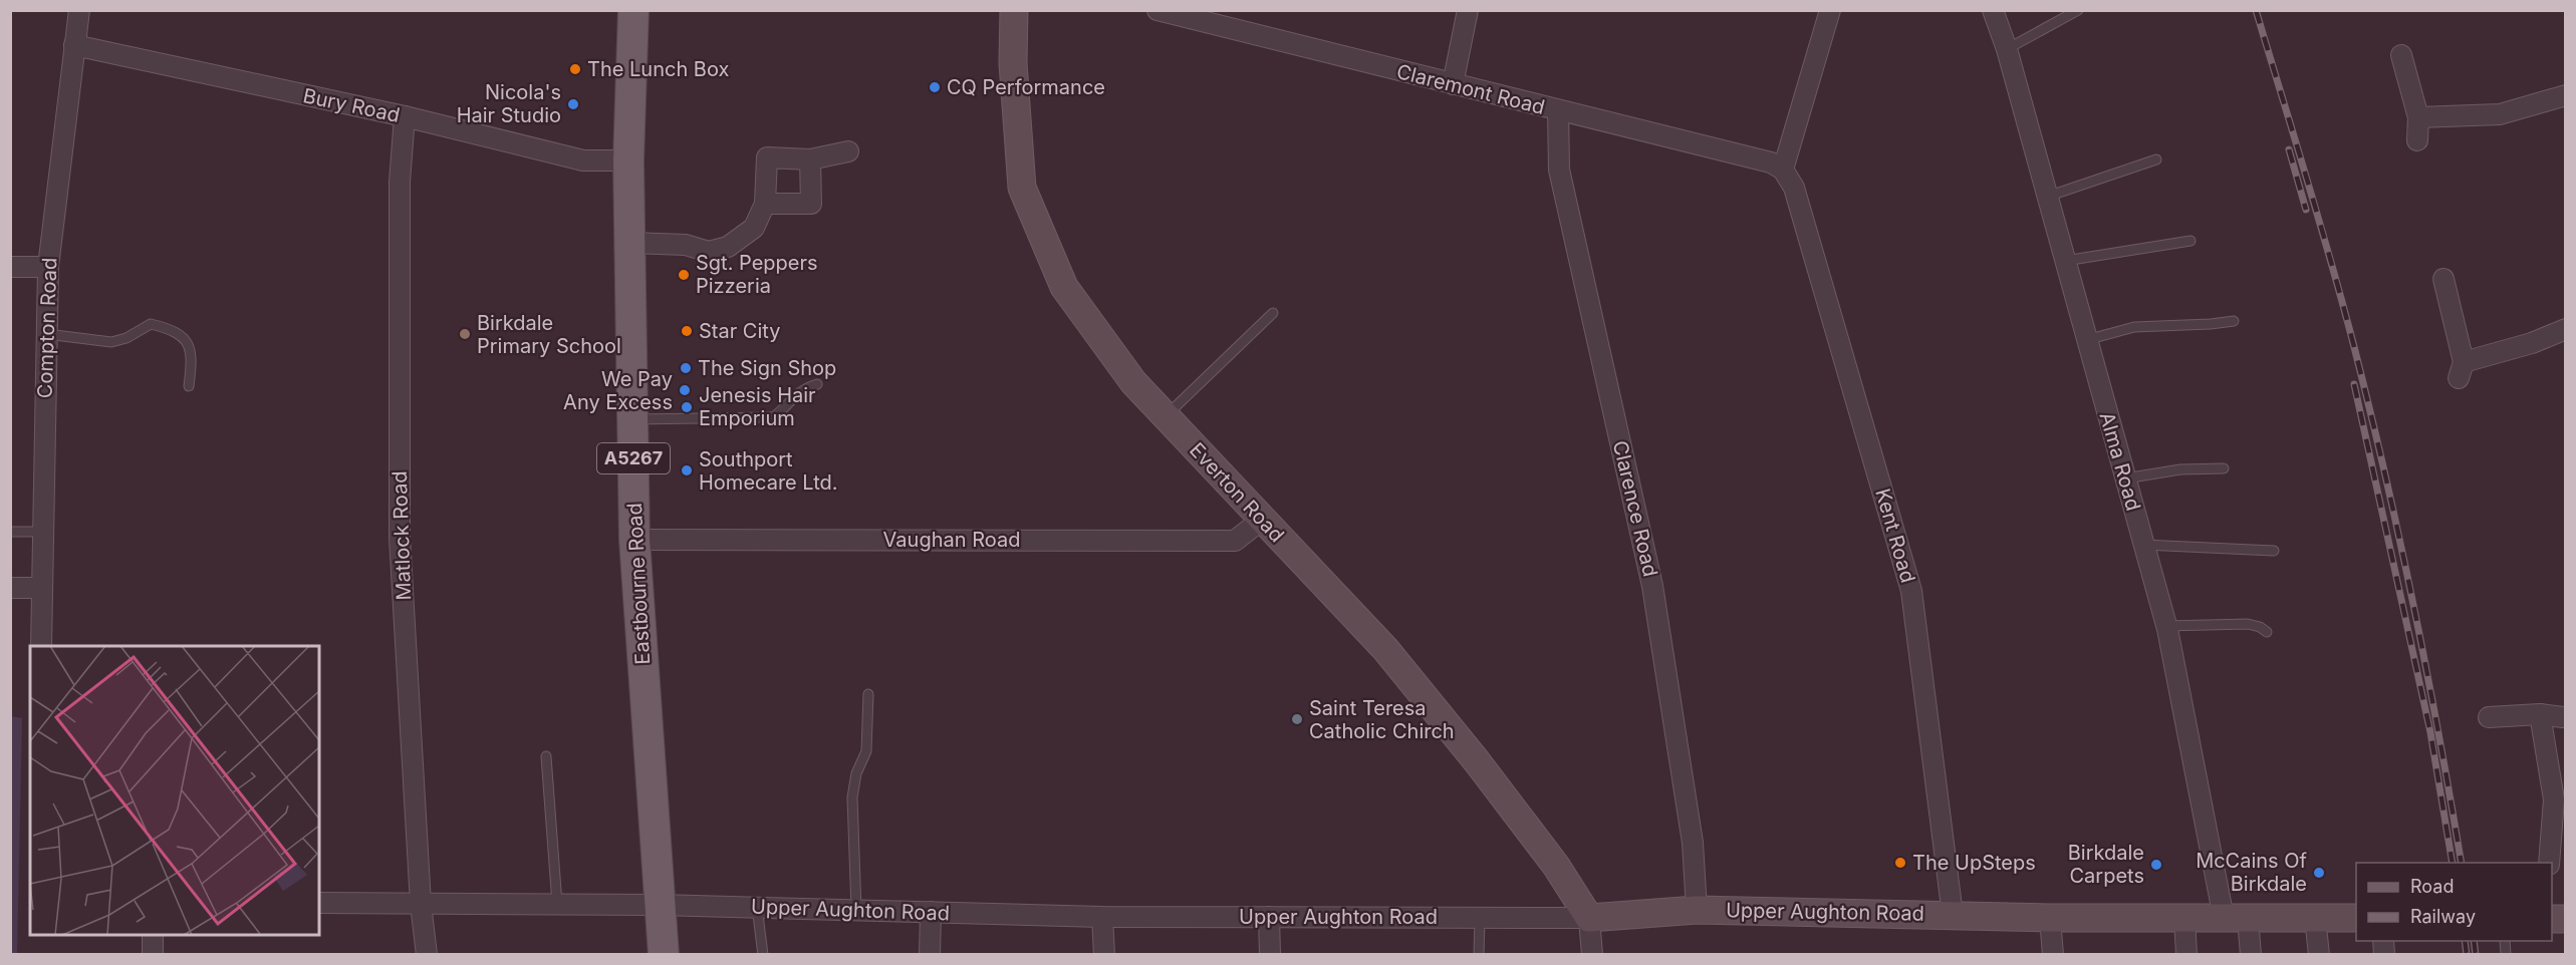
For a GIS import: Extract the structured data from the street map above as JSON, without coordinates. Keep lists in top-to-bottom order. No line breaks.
{"streets":{"main road":["A5267","Everton Road","Eastbourne Road","Upper Aughton Road"],"street":["Claremont Road","Bury Road","Compton Road","Alma Road","Clarence Road","Matlock Road","Kent Road","Vaughan Road"]},"crossings":[["Claremont Road","Clarence Road"],["Claremont Road","Kent Road"],["Bury Road","Compton Road"],["Bury Road","Matlock Road"],["Bury Road","Eastbourne Road"],["A5267","Eastbourne Road"],["A5267","Upper Aughton Road"],["Alma Road","Upper Aughton Road"],["Everton Road","Vaughan Road"],["Everton Road","Upper Aughton Road"],["Clarence Road","Upper Aughton Road"],["Matlock Road","Upper Aughton Road"],["Kent Road","Upper Aughton Road"],["Vaughan Road","Eastbourne Road"],["Eastbourne Road","Upper Aughton Road"]],"places":["The Lunch Box","CQ Performance","Nicola's Hair Studio","Sgt. Peppers Pizzeria","Star City","Birkdale Primary School","The Sign Shop","We Pay Any Excess","Jenesis Hair Emporium","Southport Homecare Ltd.","Saint Teresa Catholic Chirch","The UpSteps","Birkdale Carpets","McCains Of Birkdale"],"legend":["Road","Railway"]}
